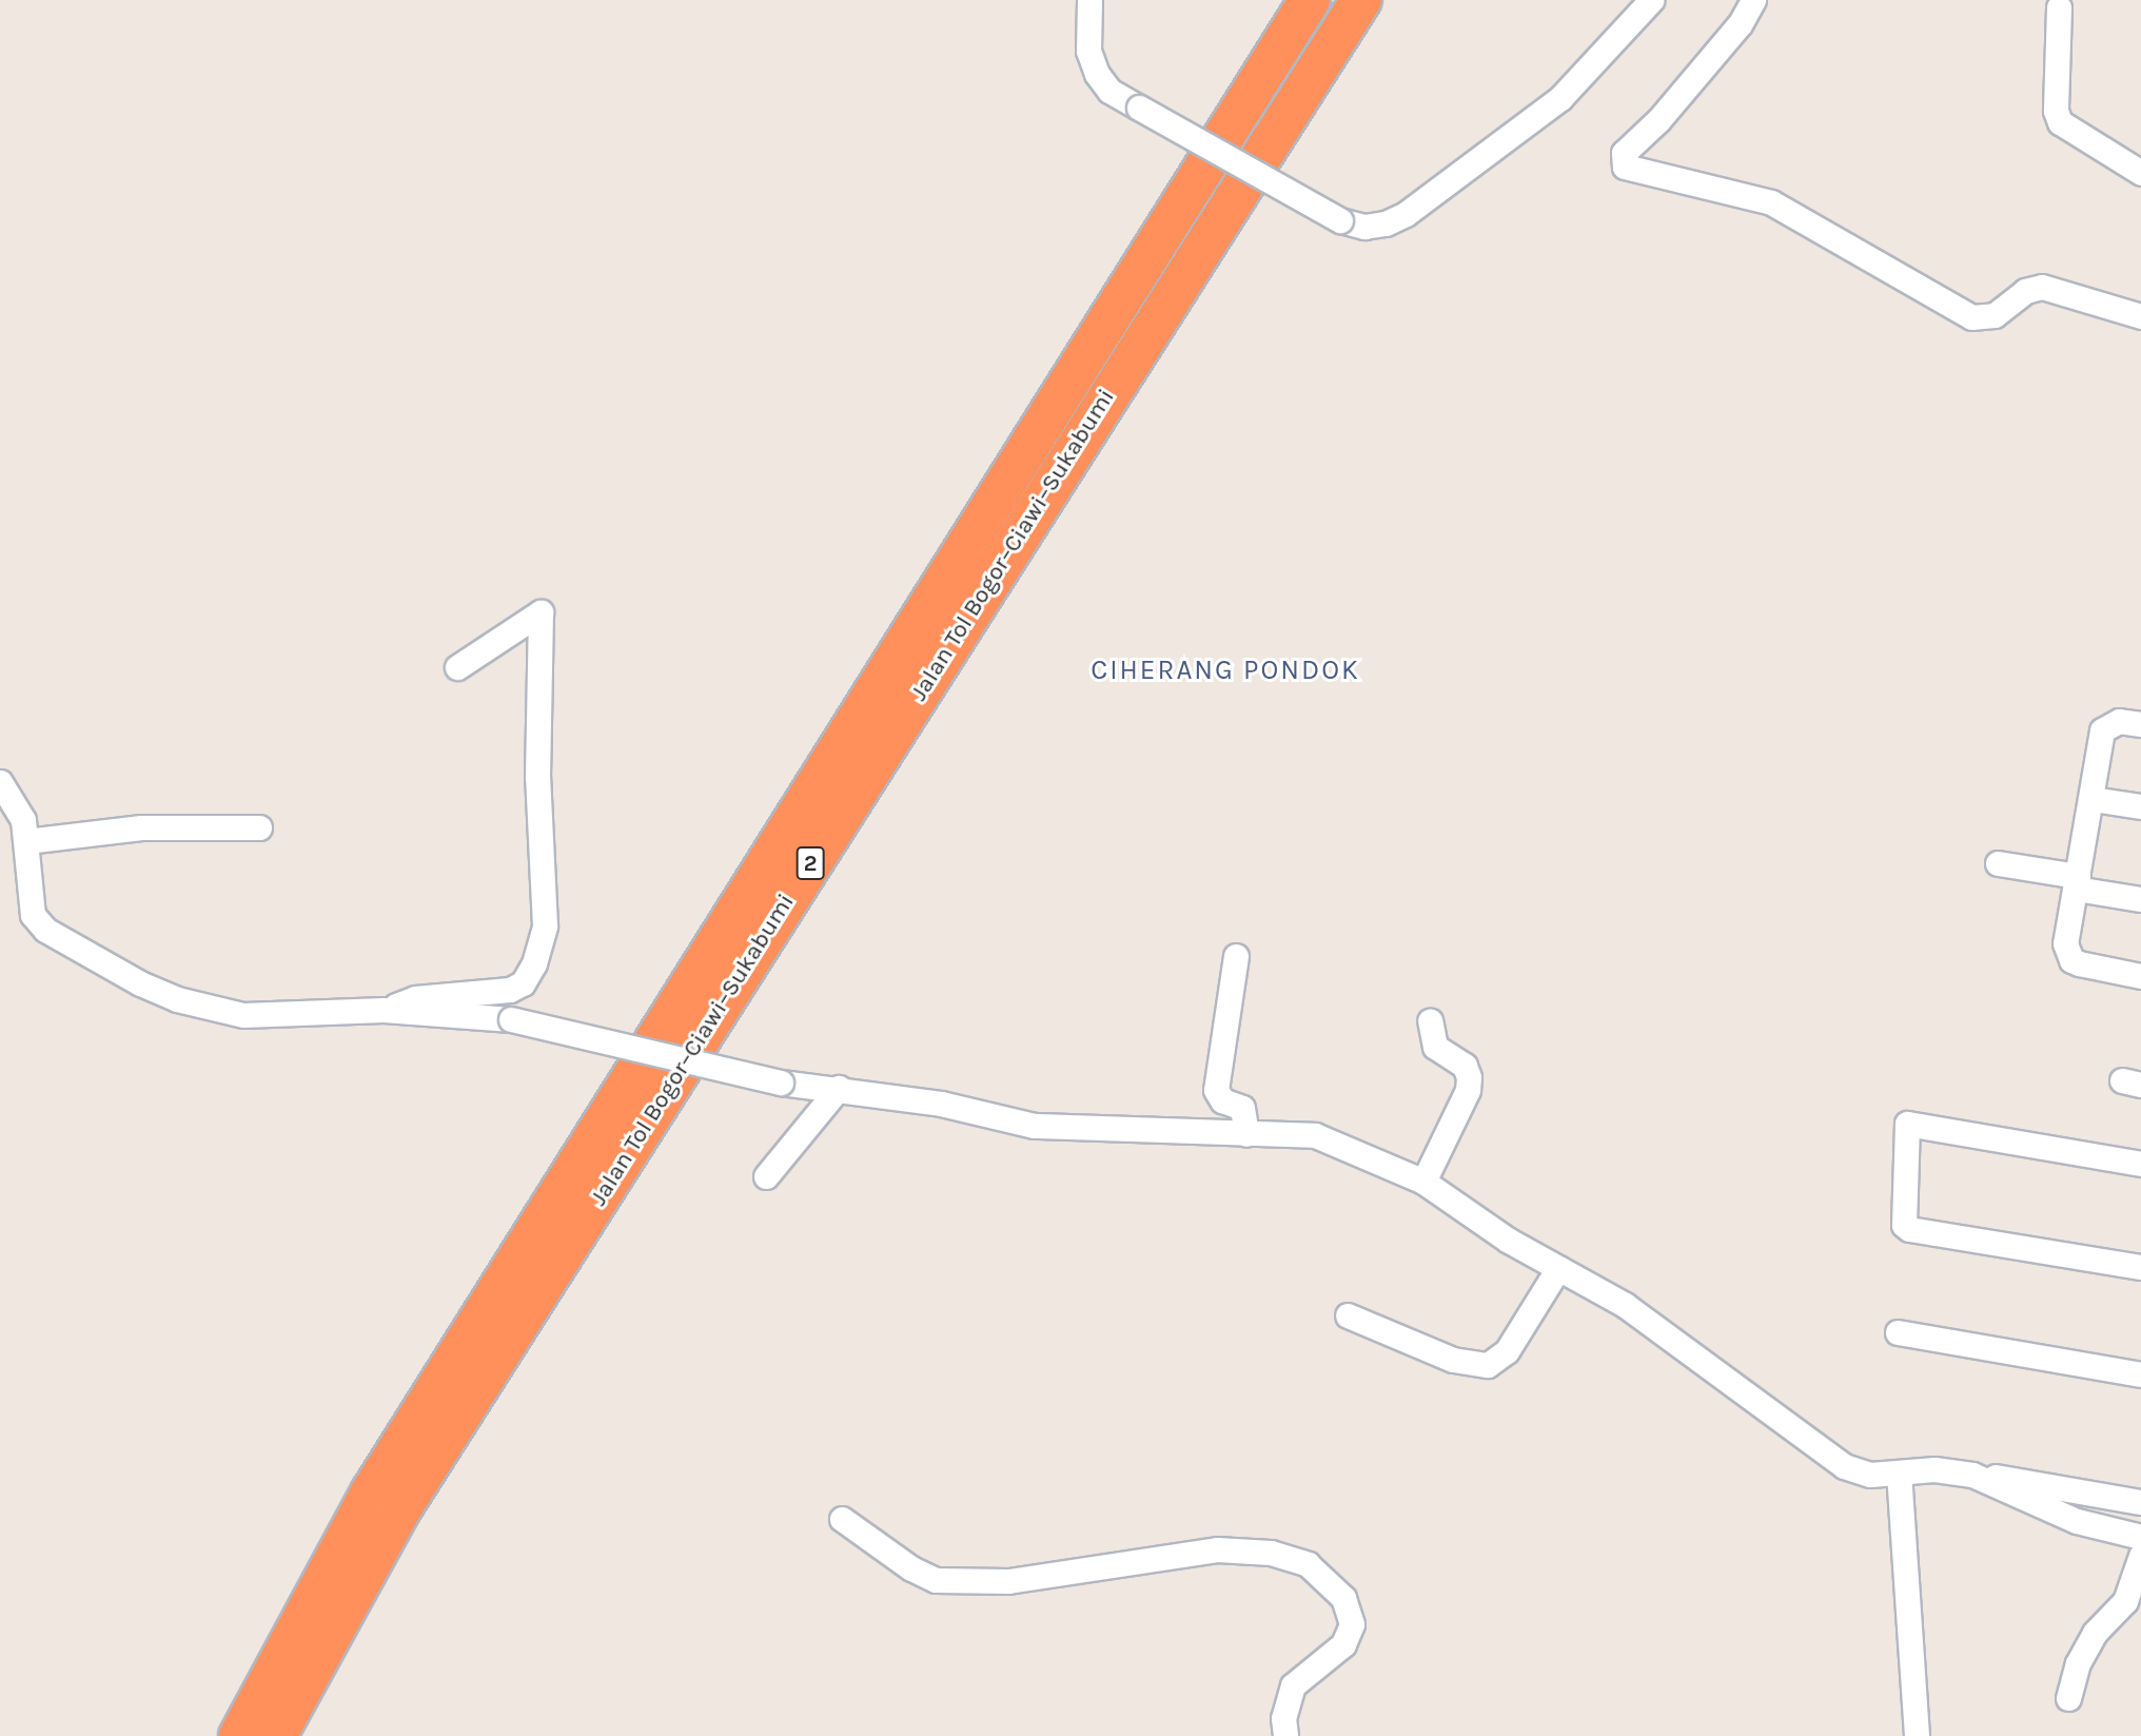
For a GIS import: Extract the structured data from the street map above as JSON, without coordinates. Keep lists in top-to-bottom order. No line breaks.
{"streets":{"highway":["Jalan Tol Bogor–Ciawi–Sukabumi","2"]},"districts":["CIHERANG PONDOK"]}
